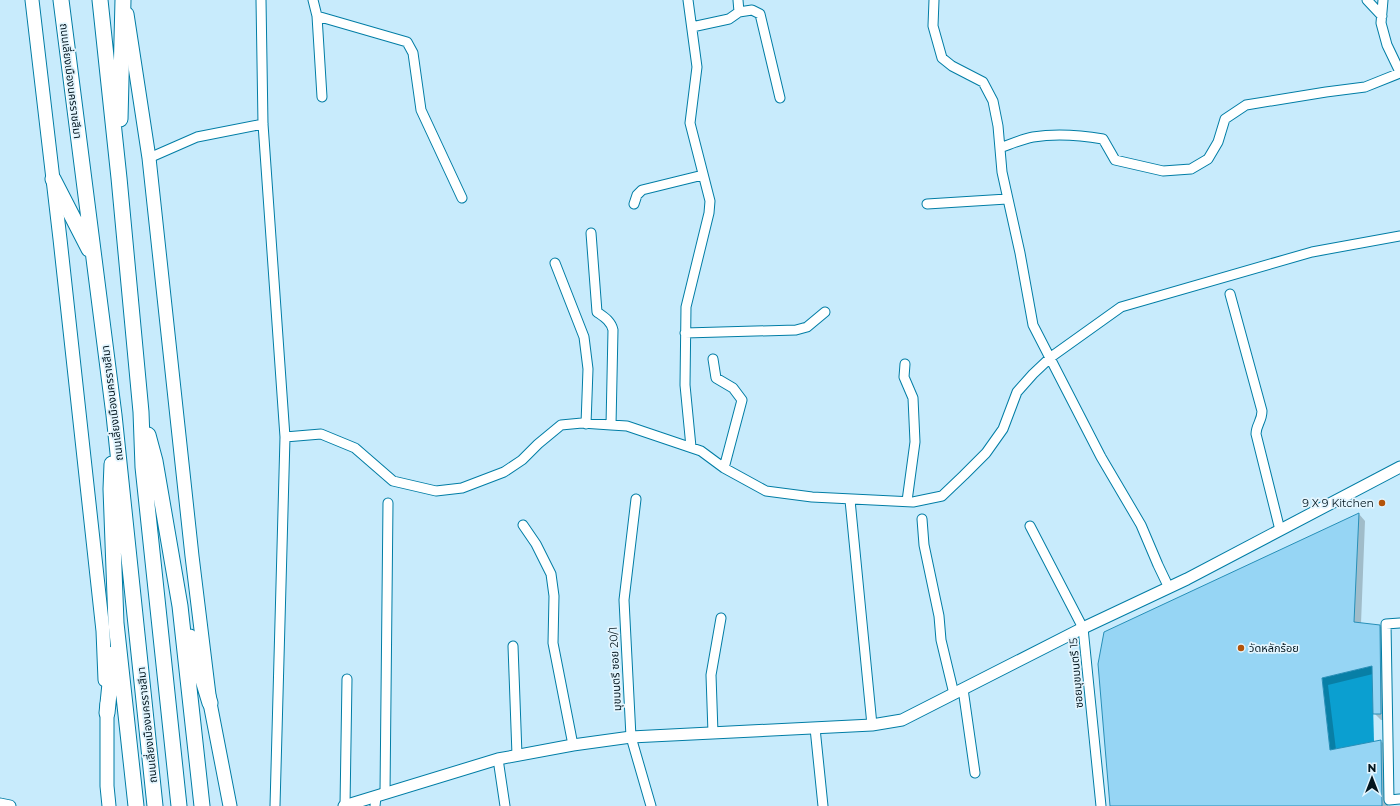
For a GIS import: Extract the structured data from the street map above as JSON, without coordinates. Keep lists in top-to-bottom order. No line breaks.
{"streets":{"highway":["ถนนเลี่ยงเมืองนครราชสีมา"],"street":["มุขมนตรี ซอย 20/1","ซอยมุขมนตรี 15"]},"places":["9 X 9 Kitchen","วัดหลักร้อย"],"north":"top"}
